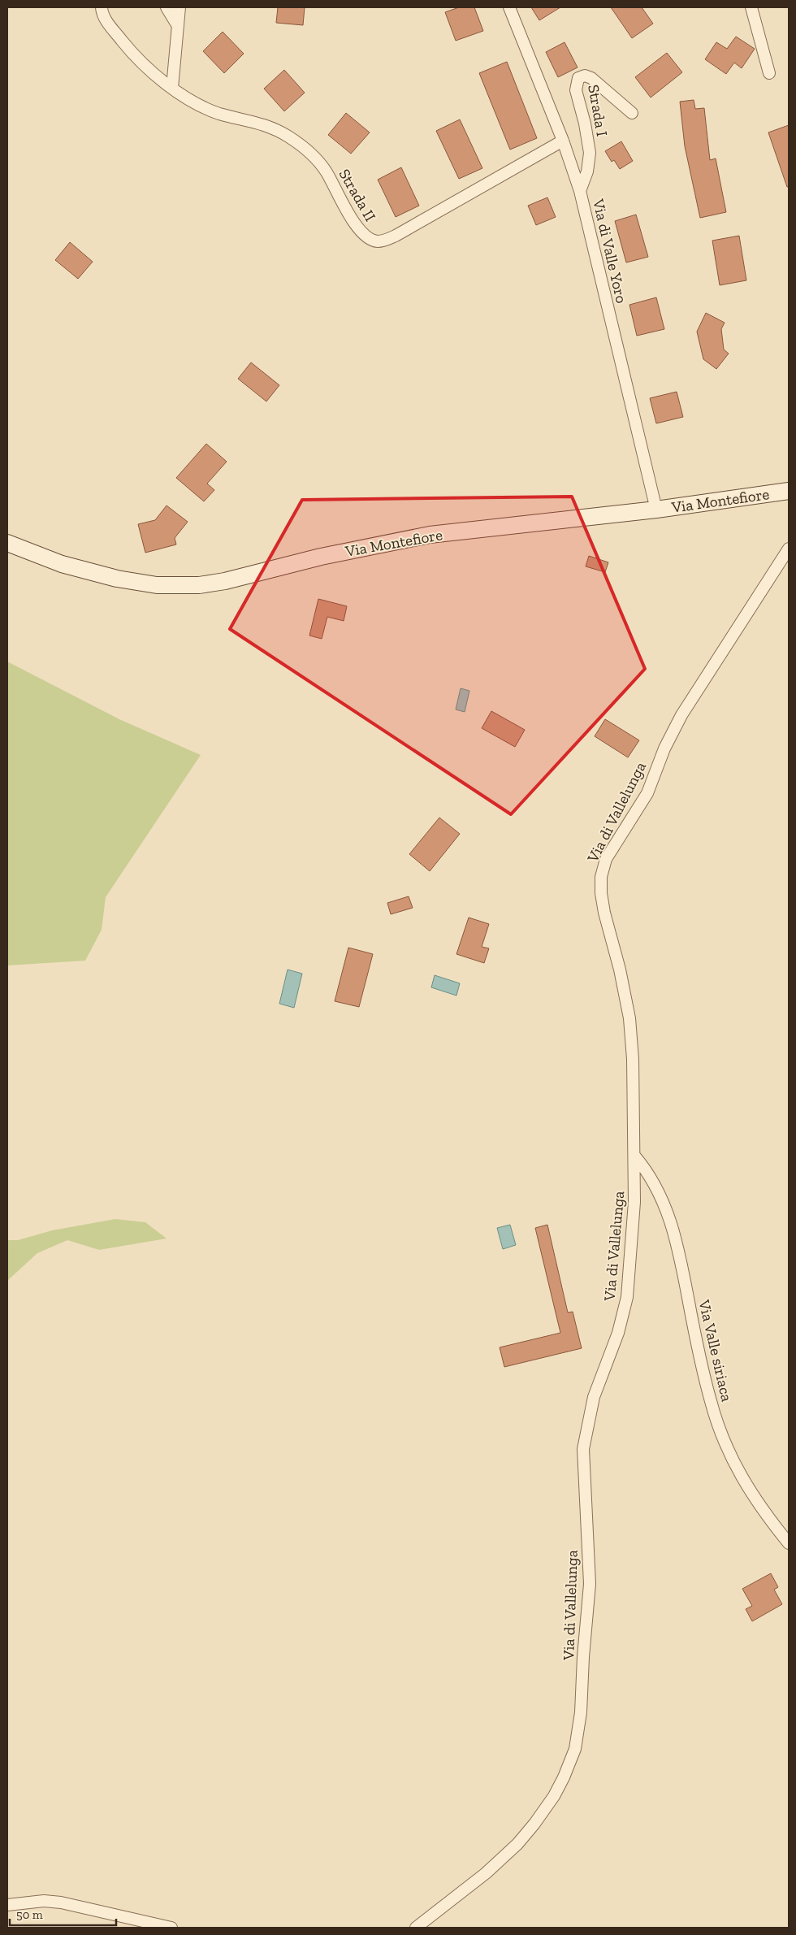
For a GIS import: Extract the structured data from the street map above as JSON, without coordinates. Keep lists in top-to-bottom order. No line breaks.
{"streets":{"main road":["Via Montefiore"],"street":["Strada I","Strada II","Via di Valle Yoro","Via di Vallelunga","Via Valle siriaca"]},"crossings":[["Strada I","Via di Valle Yoro"],["Strada II","Via di Valle Yoro"],["Via di Valle Yoro","Via Montefiore"],["Via di Vallelunga","Via Valle siriaca"]],"scale_bar":"50 m"}
